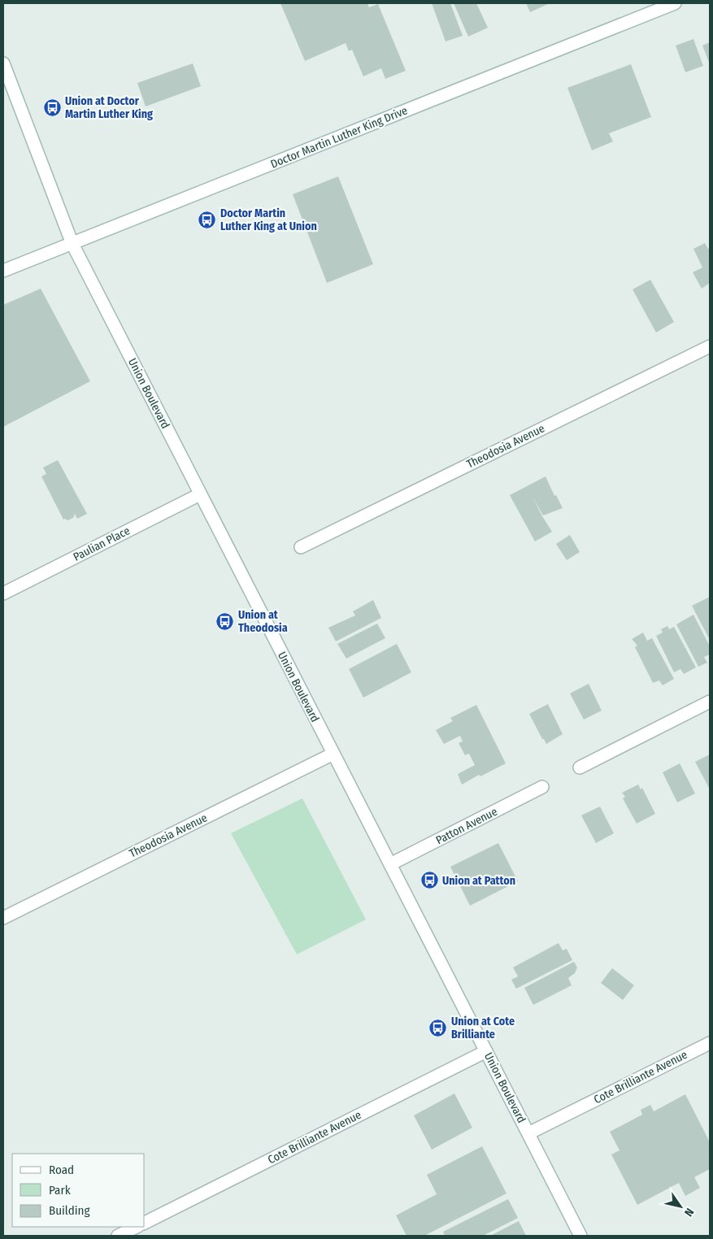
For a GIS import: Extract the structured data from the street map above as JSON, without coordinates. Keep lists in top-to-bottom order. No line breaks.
{"streets":{"main road":["Doctor Martin Luther King Drive","Union Boulevard","Theodosia Avenue","Paulian Place","Patton Avenue","Cote Brilliante Avenue"]},"crossings":[["Doctor Martin Luther King Drive","Union Boulevard"],["Union Boulevard","Theodosia Avenue"],["Union Boulevard","Paulian Place"],["Union Boulevard","Patton Avenue"],["Union Boulevard","Cote Brilliante Avenue"]],"places":{"bus stop":["Union at Doctor Martin Luther King","Doctor Martin Luther King at Union","Union at Theodosia","Union at Patton","Union at Cote Brilliante"]},"legend":["Road","Park","Building"],"north":"bottom right"}
